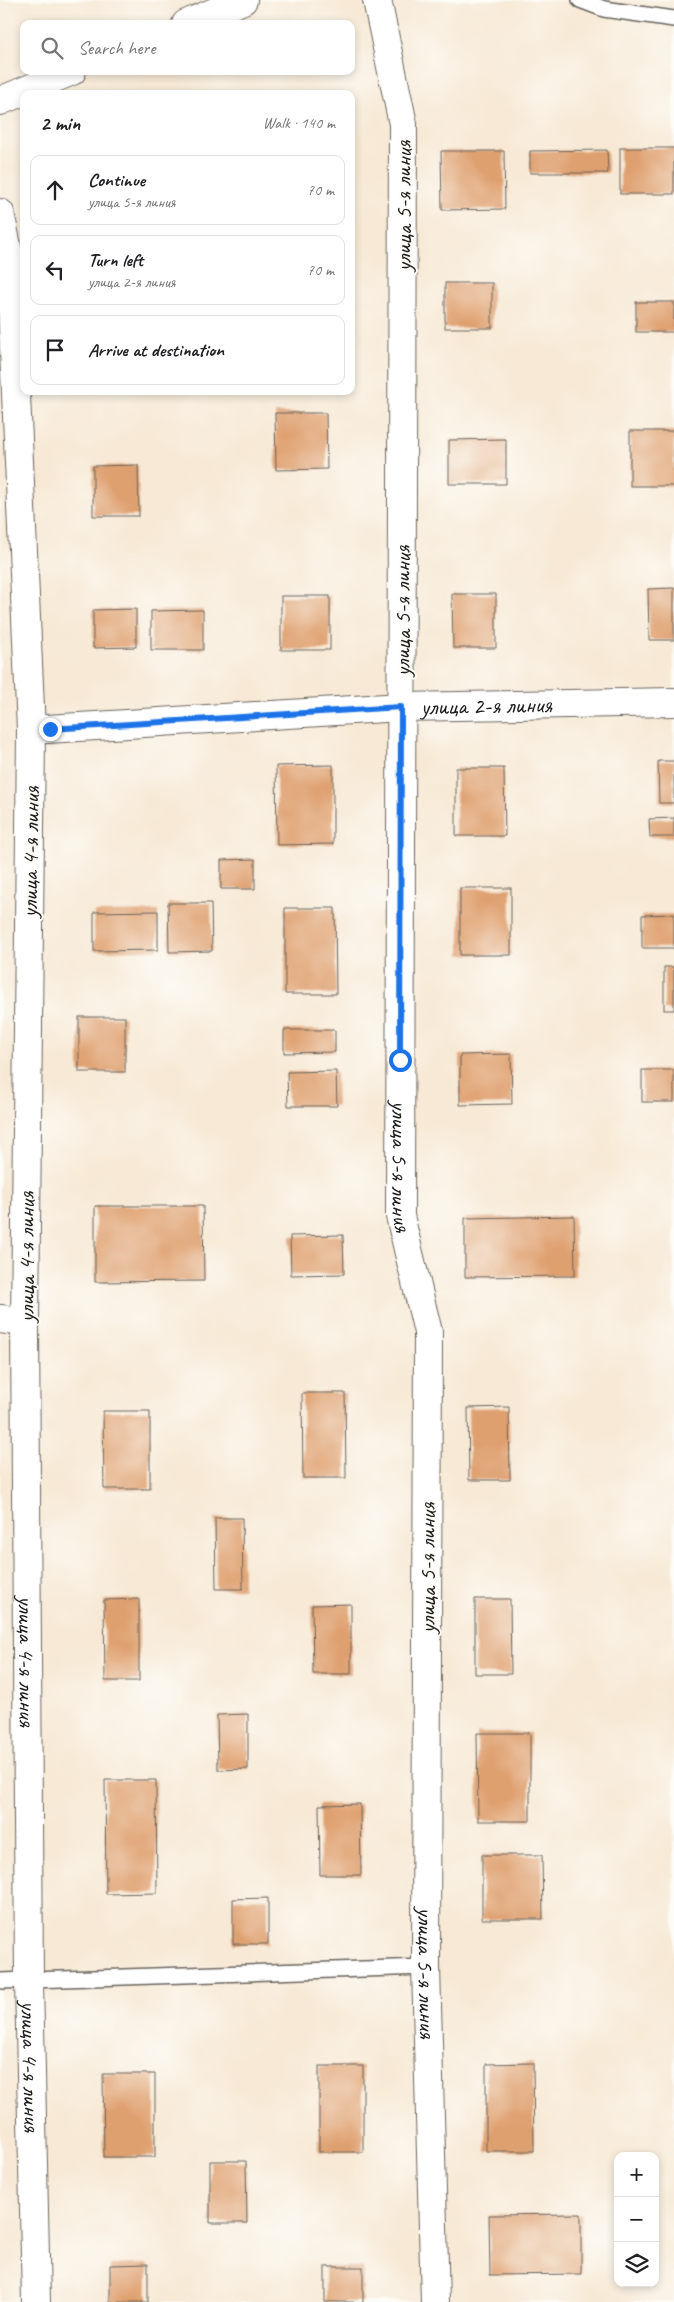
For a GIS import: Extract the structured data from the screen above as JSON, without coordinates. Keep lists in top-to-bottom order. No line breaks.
{"streets":{"street":["улица 5-я линия","улица 2-я линия","улица 4-я линия"]},"crossings":[["улица 5-я линия","улица 2-я линия"],["улица 2-я линия","улица 4-я линия"]],"page":{"search":"Search here","heading":["2 min","Walk · 140 m"],"list":[["Continue","улица 5-я линия","70 m"],["Turn left","улица 2-я линия","70 m"],"Arrive at destination"],"map_buttons":["+","−"]}}
